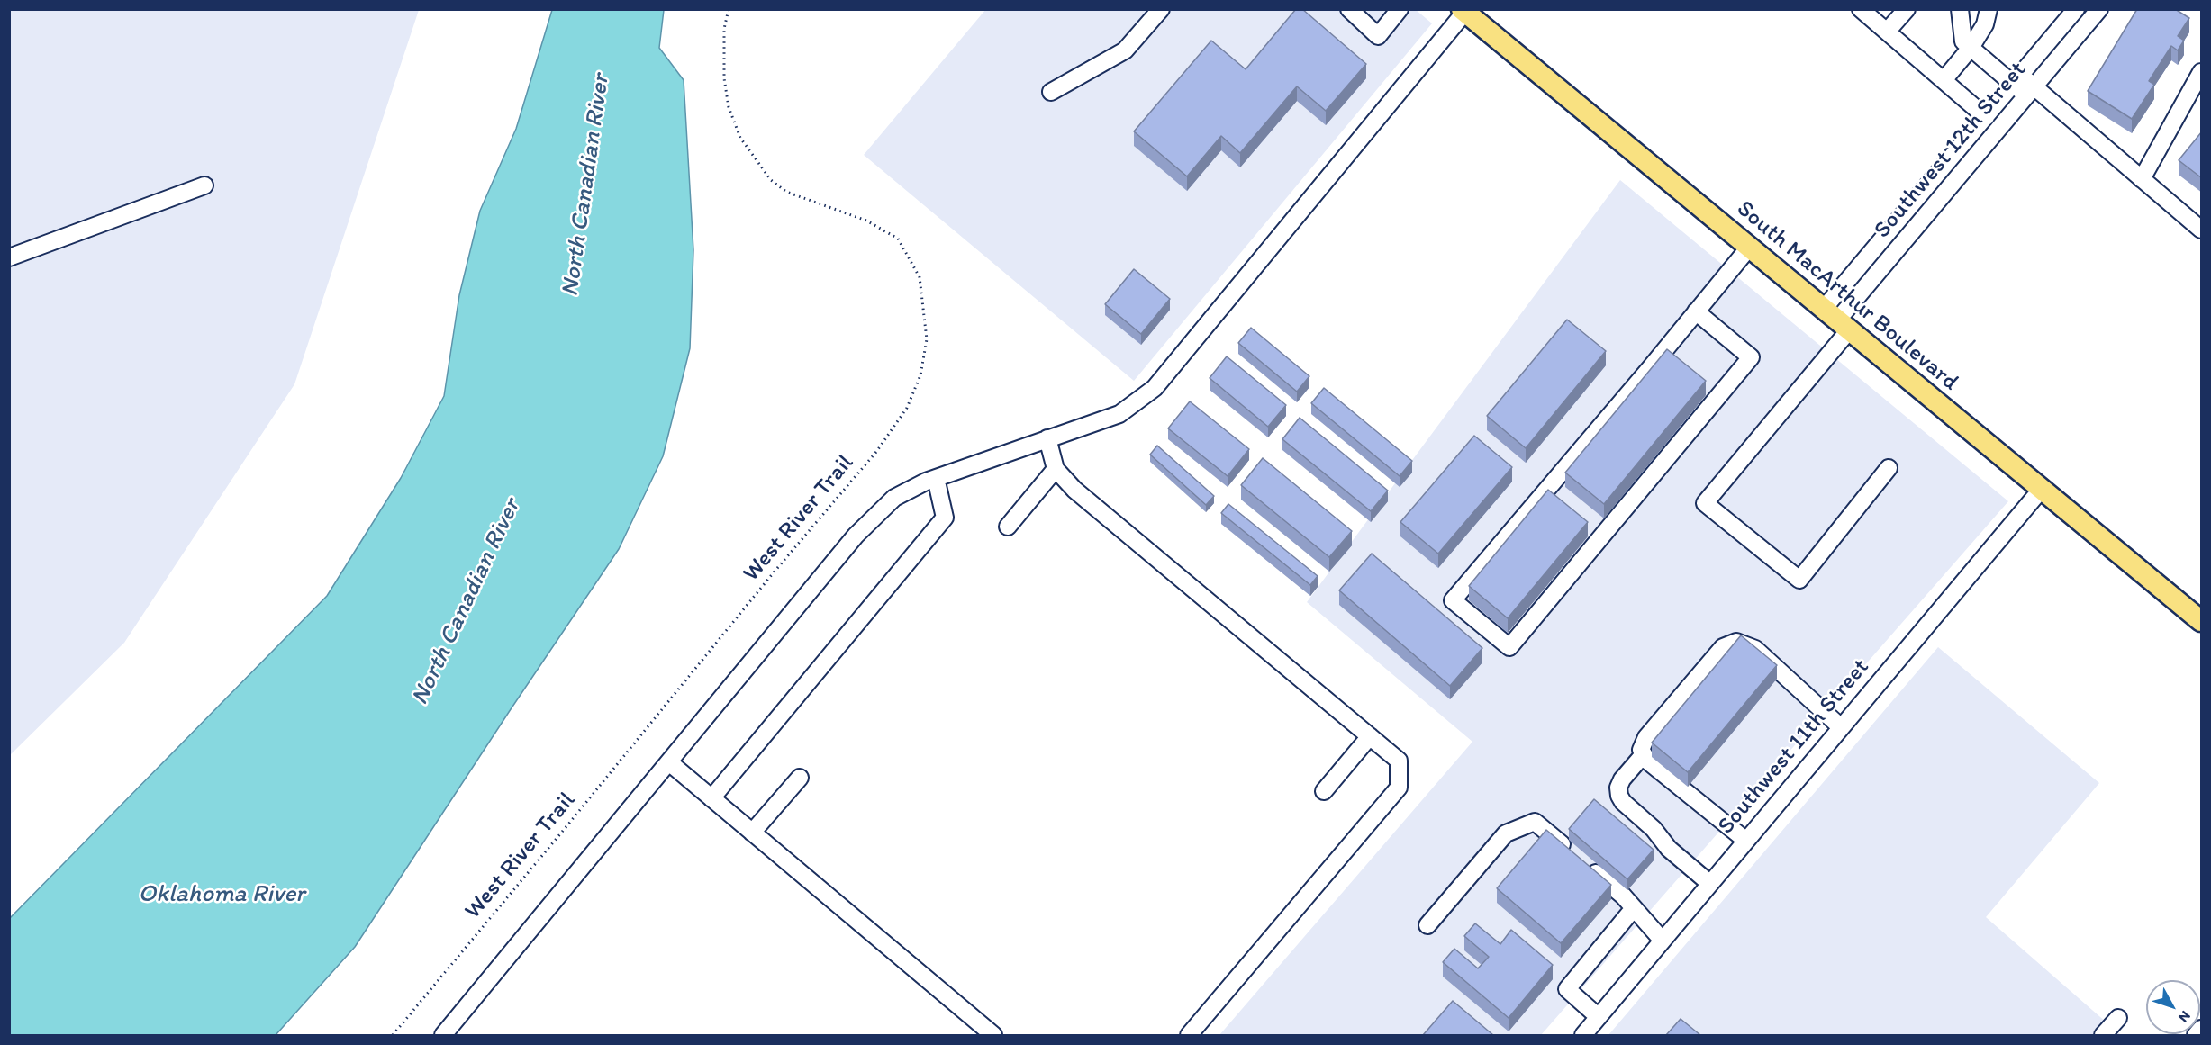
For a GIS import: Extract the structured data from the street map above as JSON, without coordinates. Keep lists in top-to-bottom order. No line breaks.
{"streets":{"main road":["South MacArthur Boulevard"],"street":["Southwest 12th Street","Southwest 11th Street"],"path":["West River Trail"]},"crossings":[["Southwest 12th Street","South MacArthur Boulevard"],["South MacArthur Boulevard","Southwest 11th Street"]],"water":["North Canadian River","Oklahoma River"],"north":"bottom right"}
